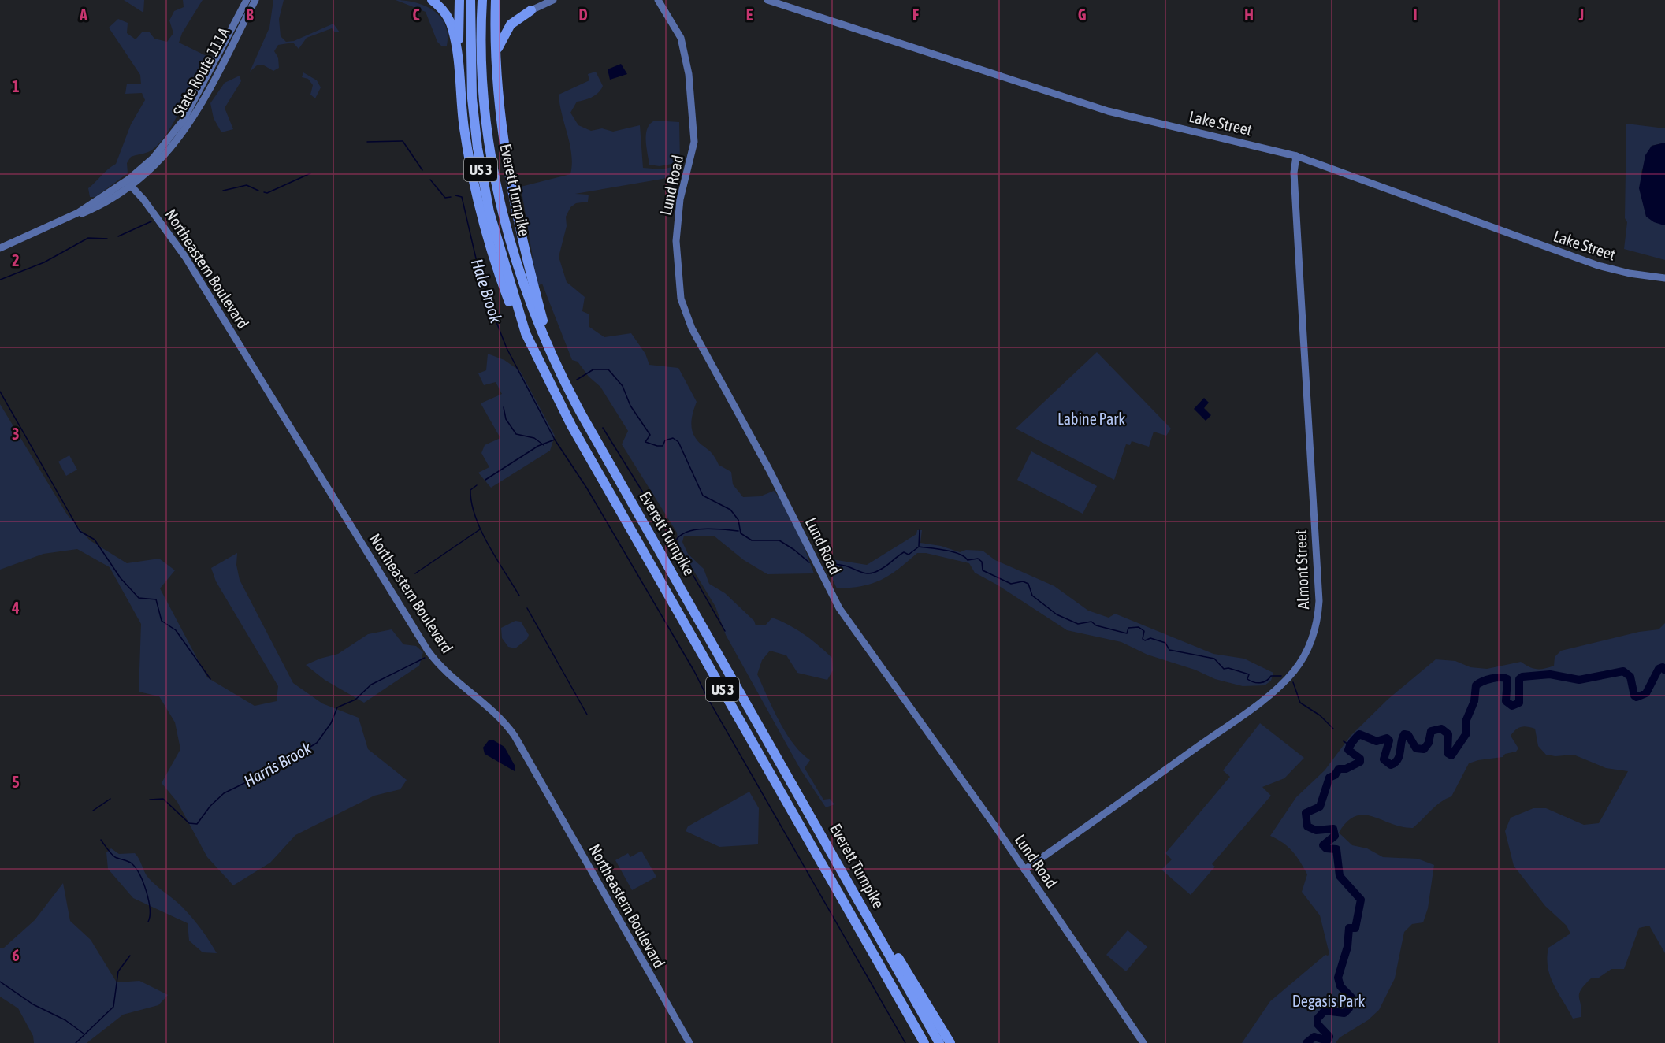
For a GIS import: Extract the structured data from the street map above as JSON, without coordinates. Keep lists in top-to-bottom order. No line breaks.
{"streets":{"highway":["US 3","Everett Turnpike"],"street":["State Route 111A","Lake Street","Lund Road","Northeastern Boulevard","Almont Street"]},"crossings":[["Lake Street","Almont Street"],["Lund Road","Almont Street"]],"water":["Hale Brook","Harris Brook"],"parks":["Labine Park","Degasis Park"],"grid":{"columns":["A","B","C","D","E","F","G","H","I","J"],"rows":["1","2","3","4","5","6"]}}
